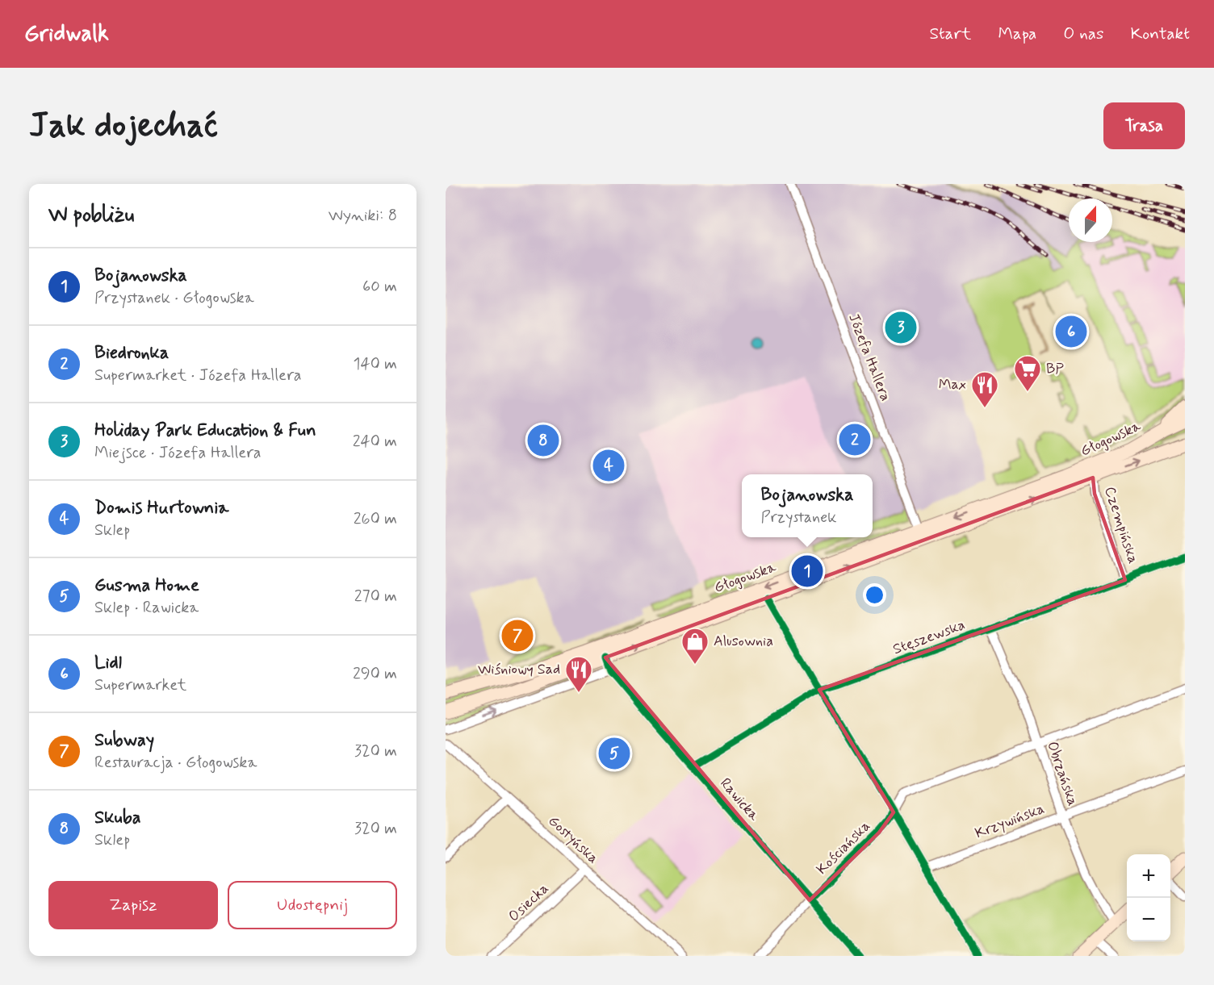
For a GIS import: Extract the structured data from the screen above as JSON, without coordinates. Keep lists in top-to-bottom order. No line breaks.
{"streets":{"main road":["Głogowska"],"street":["Józefa Hallera","Czempińska","Stęszewska","Obrzańska","Rawicka","Krzywińska","Gostyńska","Kościańska","Osiecka"]},"crossings":[["Józefa Hallera","Głogowska"],["Głogowska","Czempińska"],["Głogowska","Rawicka"],["Czempińska","Stęszewska"],["Stęszewska","Obrzańska"],["Stęszewska","Rawicka"],["Obrzańska","Krzywińska"],["Obrzańska","Kościańska"],["Rawicka","Kościańska"],["Gostyńska","Osiecka"]],"places":{"supermarket":["BP"],"restaurant":["Max","Wiśniowy Sad"],"shop":["Alusownia"]},"north":"top","page":{"header":"Gridwalk","nav":["Start","Mapa","O nas","Kontakt"],"buttons":["Trasa",["Zapisz","Udostępnij"]],"title":"Jak dojechać","heading":["W pobliżu","Wyniki: 8"],"list":[{"mark":"1","name":"Bojanowska","note":"Przystanek · Głogowska","value":"60 m"},{"mark":"2","name":"Biedronka","note":"Supermarket · Józefa Hallera","value":"140 m"},{"mark":"3","name":"Holiday Park Education & Fun","note":"Miejsce · Józefa Hallera","value":"240 m"},{"mark":"4","name":"Domis Hurtownia","note":"Sklep","value":"260 m"},{"mark":"5","name":"Gusma Home","note":"Sklep · Rawicka","value":"270 m"},{"mark":"6","name":"Lidl","note":"Supermarket","value":"290 m"},{"mark":"7","name":"Subway","note":"Restauracja · Głogowska","value":"320 m"},{"mark":"8","name":"Skuba","note":"Sklep","value":"320 m"}],"pins":["3","6","2","8","4","1","7","5"],"popup":["Bojanowska","Przystanek"],"map_buttons":["+","−"]}}
